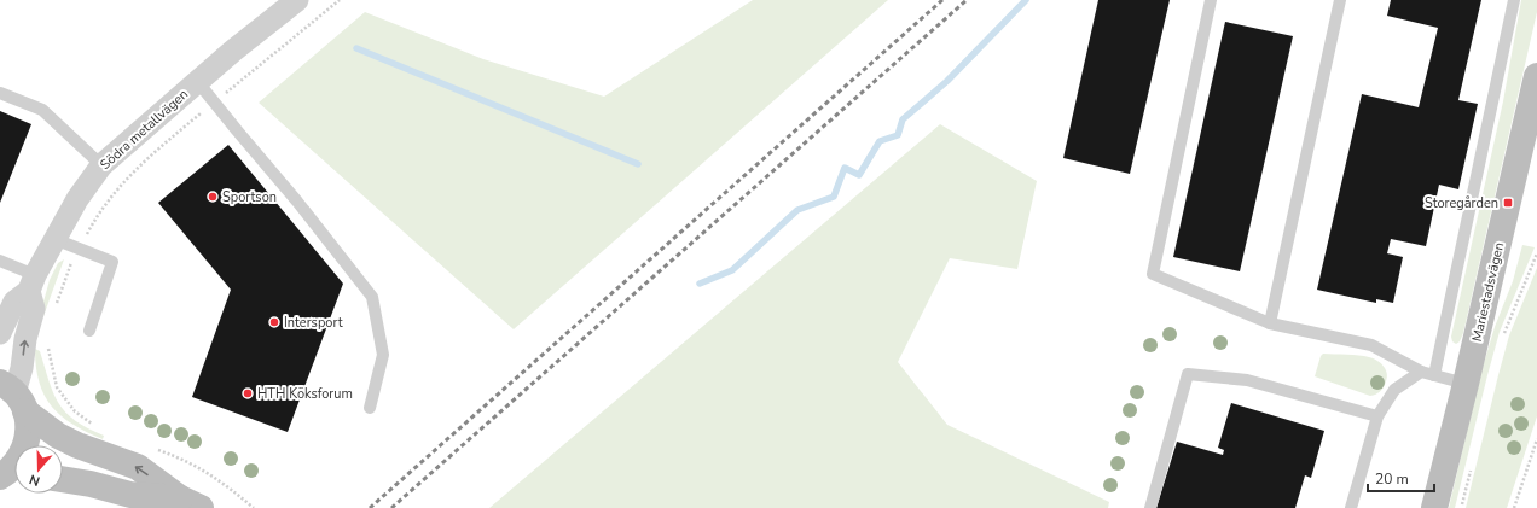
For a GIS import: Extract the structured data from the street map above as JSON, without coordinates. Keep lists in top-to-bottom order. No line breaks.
{"streets":{"street":["Södra metallvägen","Mariestadsvägen"]},"places":{"other":["Sportson","Intersport","HTH Köksforum"],"transit":["Storegården"]},"scale_bar":"20 m","north":"bottom"}
